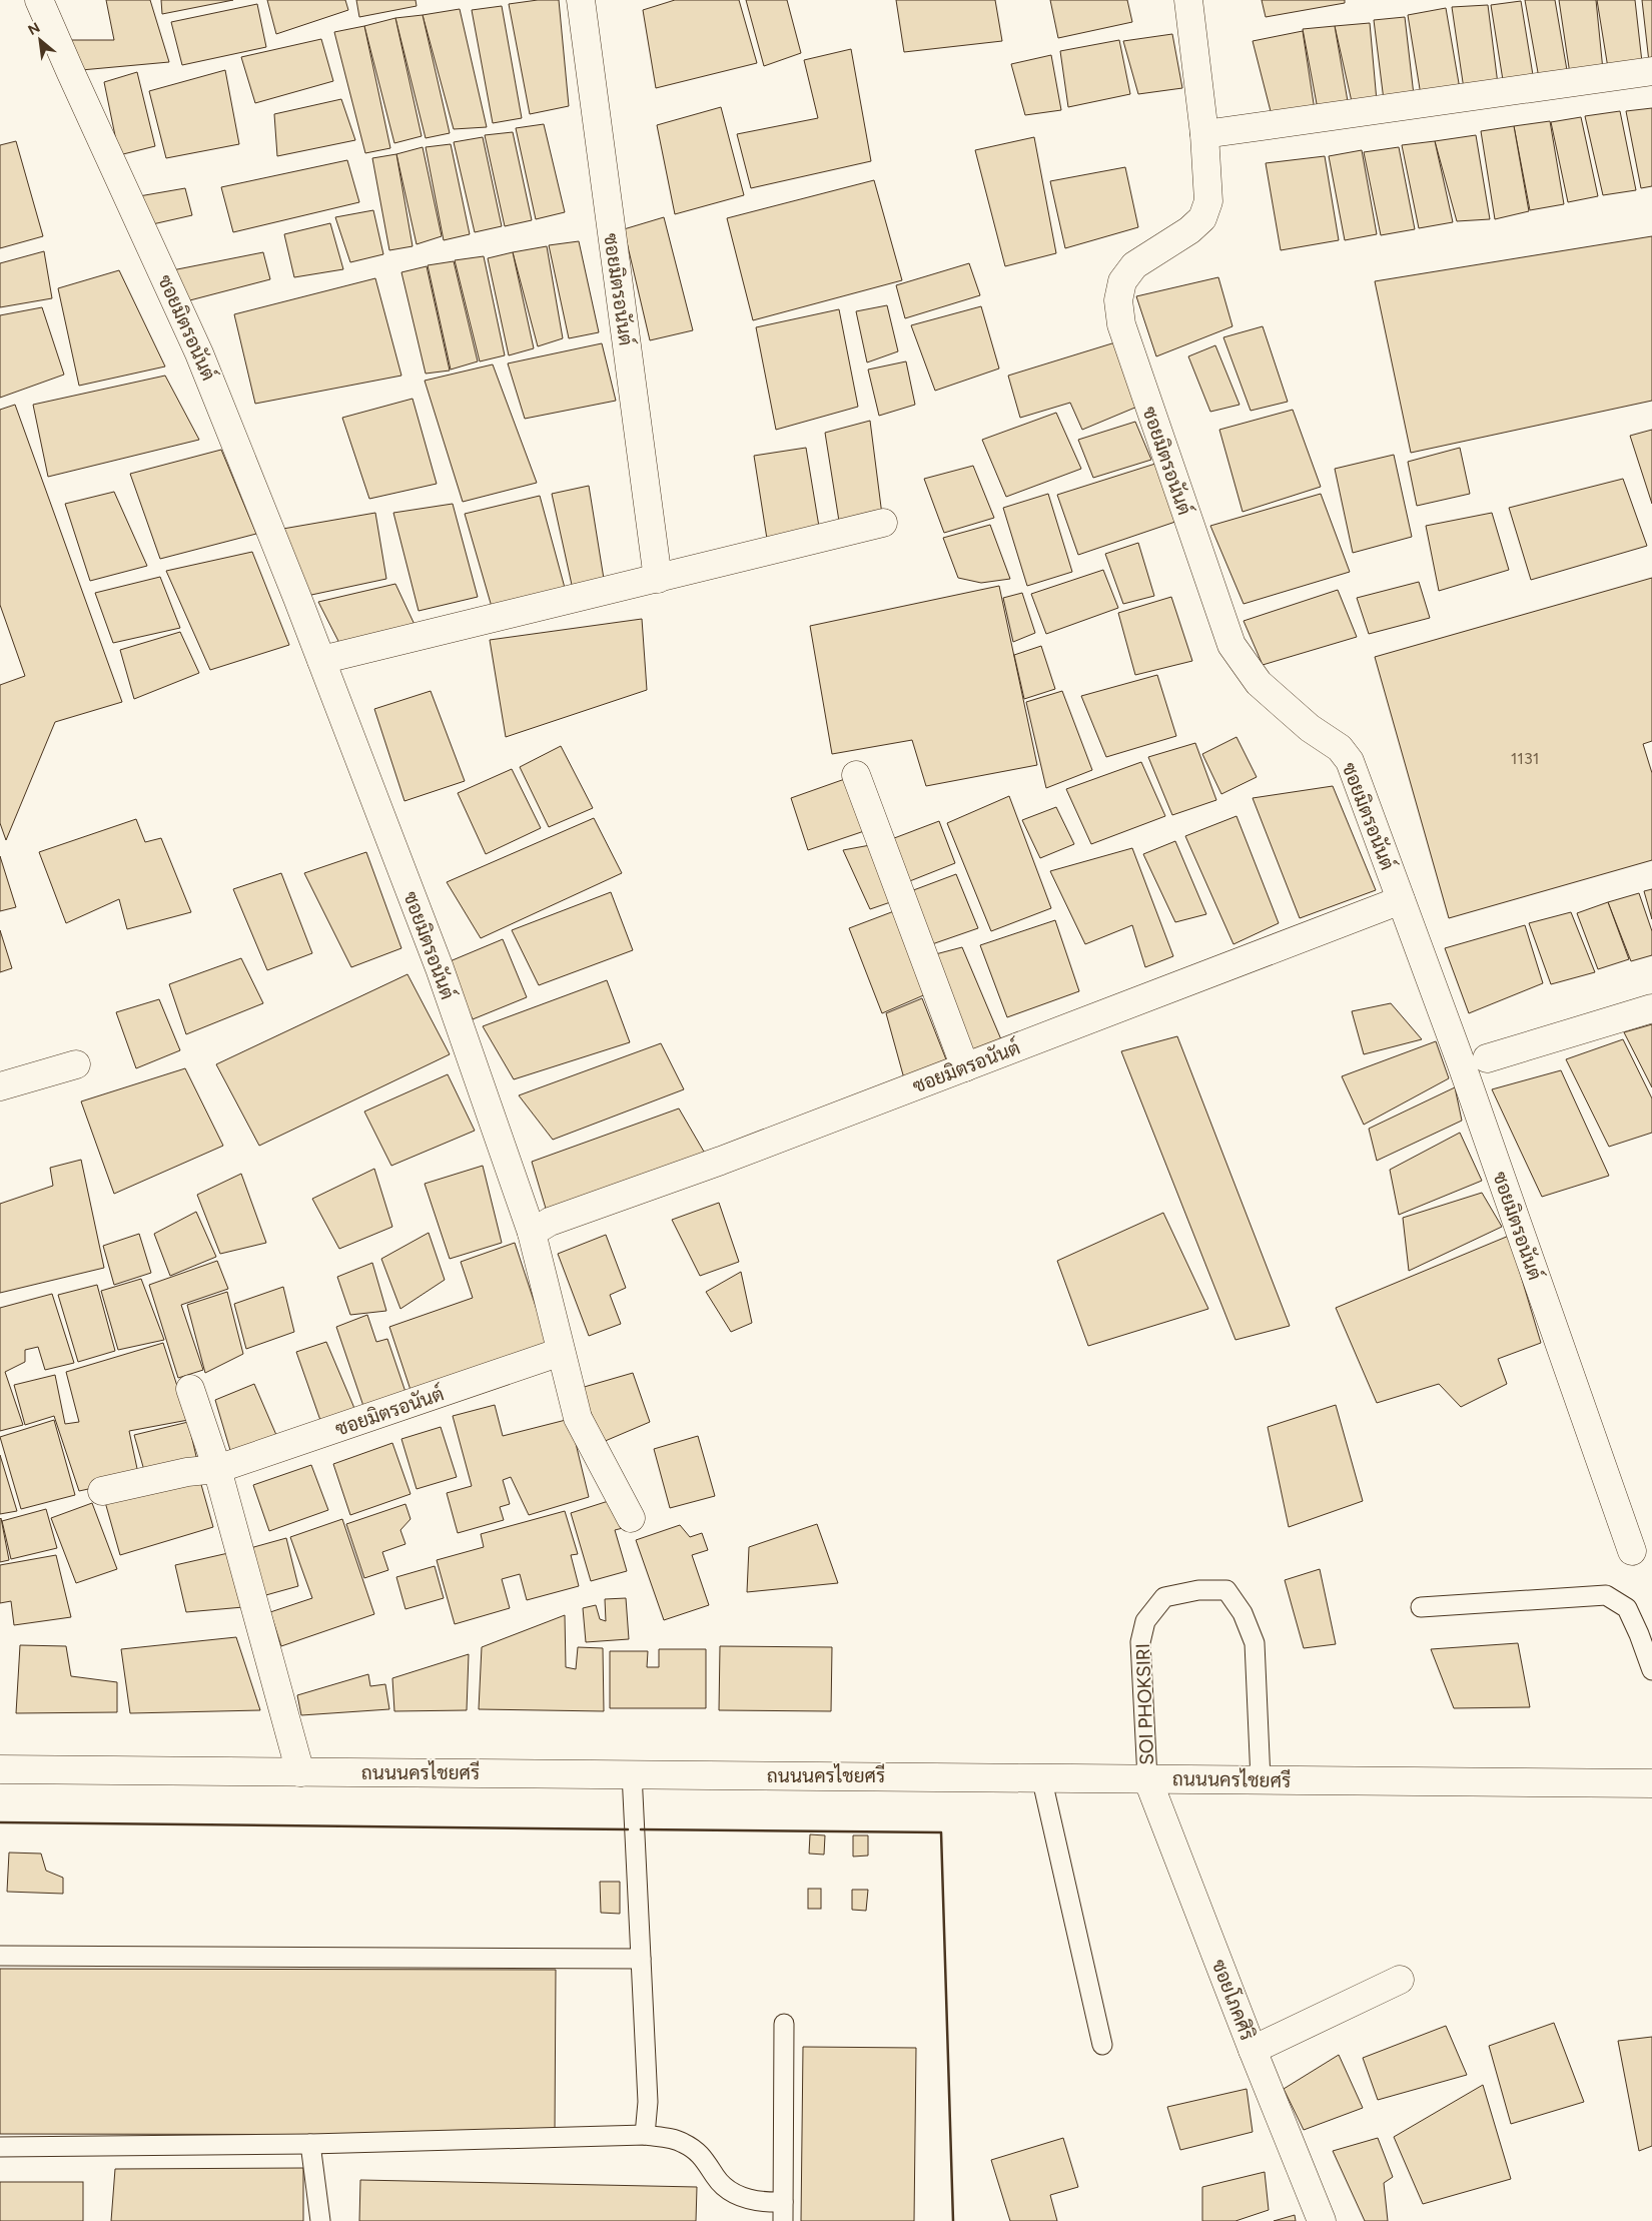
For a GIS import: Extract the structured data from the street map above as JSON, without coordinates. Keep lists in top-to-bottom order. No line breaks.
{"streets":{"street":["ซอยมิตรอนันต์","ถนนนครไชยศรี","ซอยโภคศิริ"],"lane":["SOI PHOKSIRI"]},"crossings":[["SOI PHOKSIRI","ถนนนครไชยศรี"],["SOI PHOKSIRI","ซอยโภคศิริ"],["ถนนนครไชยศรี","ซอยโภคศิริ"]],"house_numbers":["1131"],"north":"top left"}
